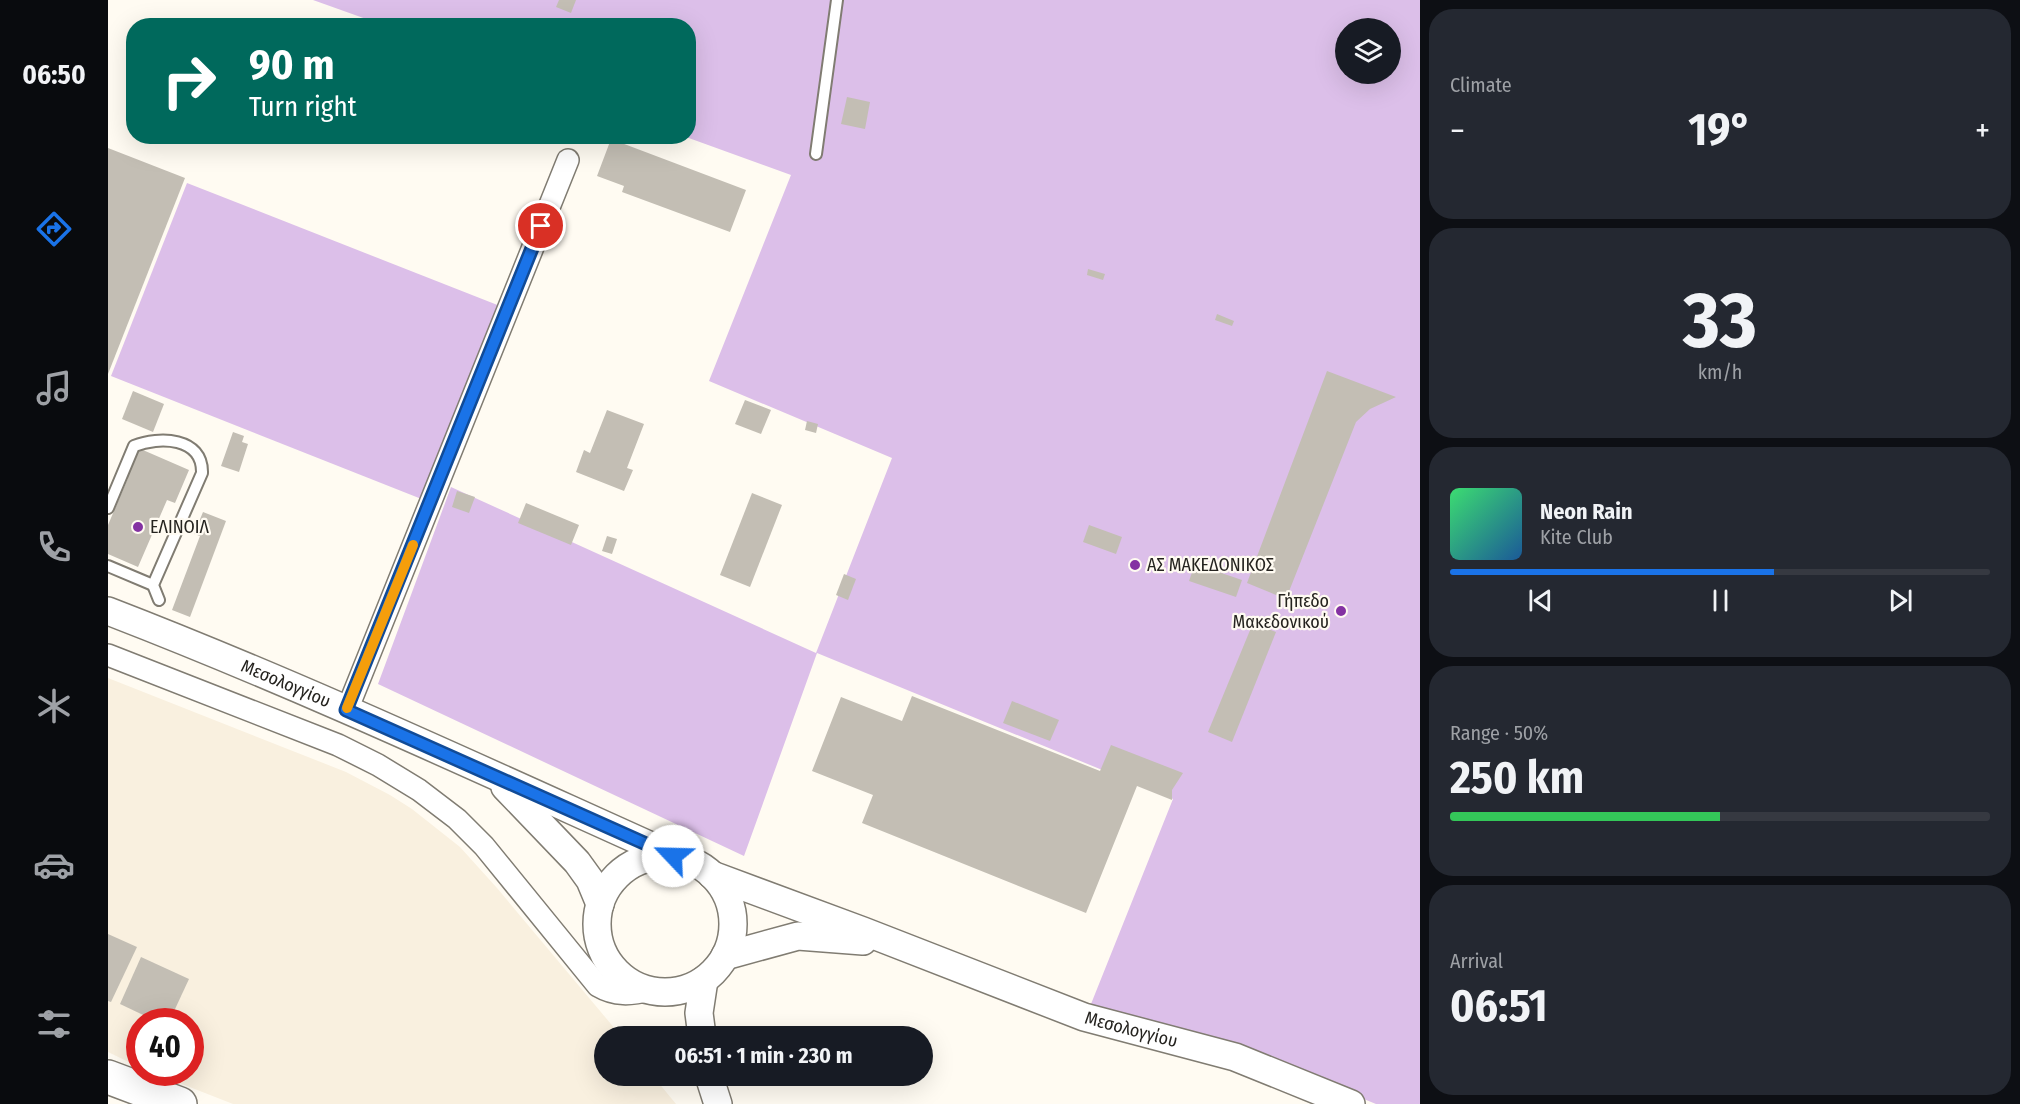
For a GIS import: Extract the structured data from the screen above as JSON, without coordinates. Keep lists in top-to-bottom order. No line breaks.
{"streets":{"street":["Μεσολογγίου"]},"places":["ΕΛΙΝΟΙΛ","ΑΣ ΜΑΚΕΔΟΝΙΚΟΣ","Γήπεδο Μακεδονικού"],"page":{"tabs":"06:50","tile":["Climate",["33","km/h"],["Range · 50%","250 km"],["Arrival","06:51"]],"turn":["90 m","Turn right"],"heat":["−","19°","+"],"song":["Neon Rain","Kite Club"],"limit":"40","trip":"06:51 · 1 min · 230 m"}}
